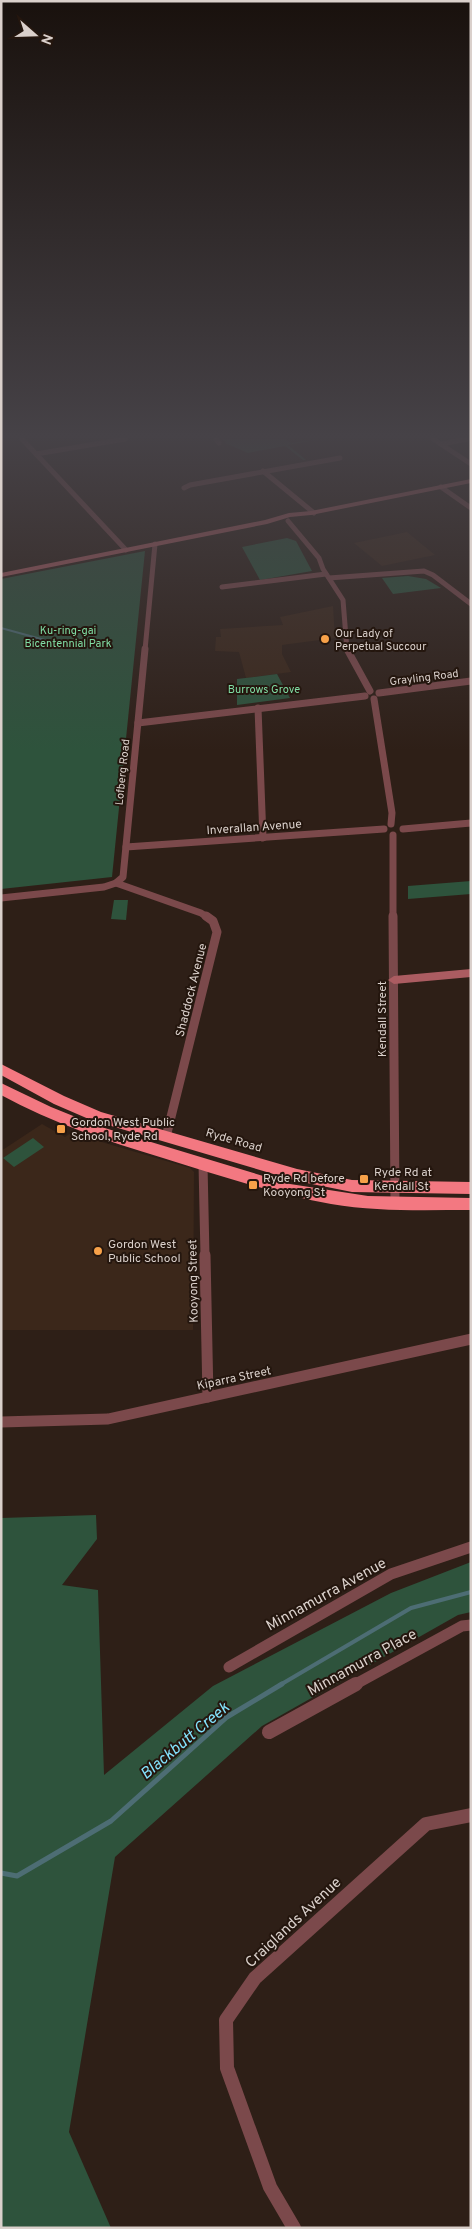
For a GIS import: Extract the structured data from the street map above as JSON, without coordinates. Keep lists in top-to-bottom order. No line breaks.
{"streets":{"highway":["Ryde Road"],"street":["Grayling Road","Lofberg Road","Inverallan Avenue","Shaddock Avenue","Kendall Street","Kooyong Street","Kiparra Street","Minnamurra Avenue","Minnamurra Place","Craiglands Avenue"]},"crossings":[["Lofberg Road","Inverallan Avenue"],["Lofberg Road","Shaddock Avenue"],["Shaddock Avenue","Ryde Road"],["Kendall Street","Ryde Road"],["Kooyong Street","Kiparra Street"]],"water":["Blackbutt Creek"],"parks":["Ku-ring-gai Bicentennial Park","Burrows Grove"],"places":{"other":["Our Lady of Perpetual Succour","Gordon West Public School"],"transit":["Gordon West Public School, Ryde Rd","Ryde Rd at Kendall St","Ryde Rd before Kooyong St"]},"north":"right"}
